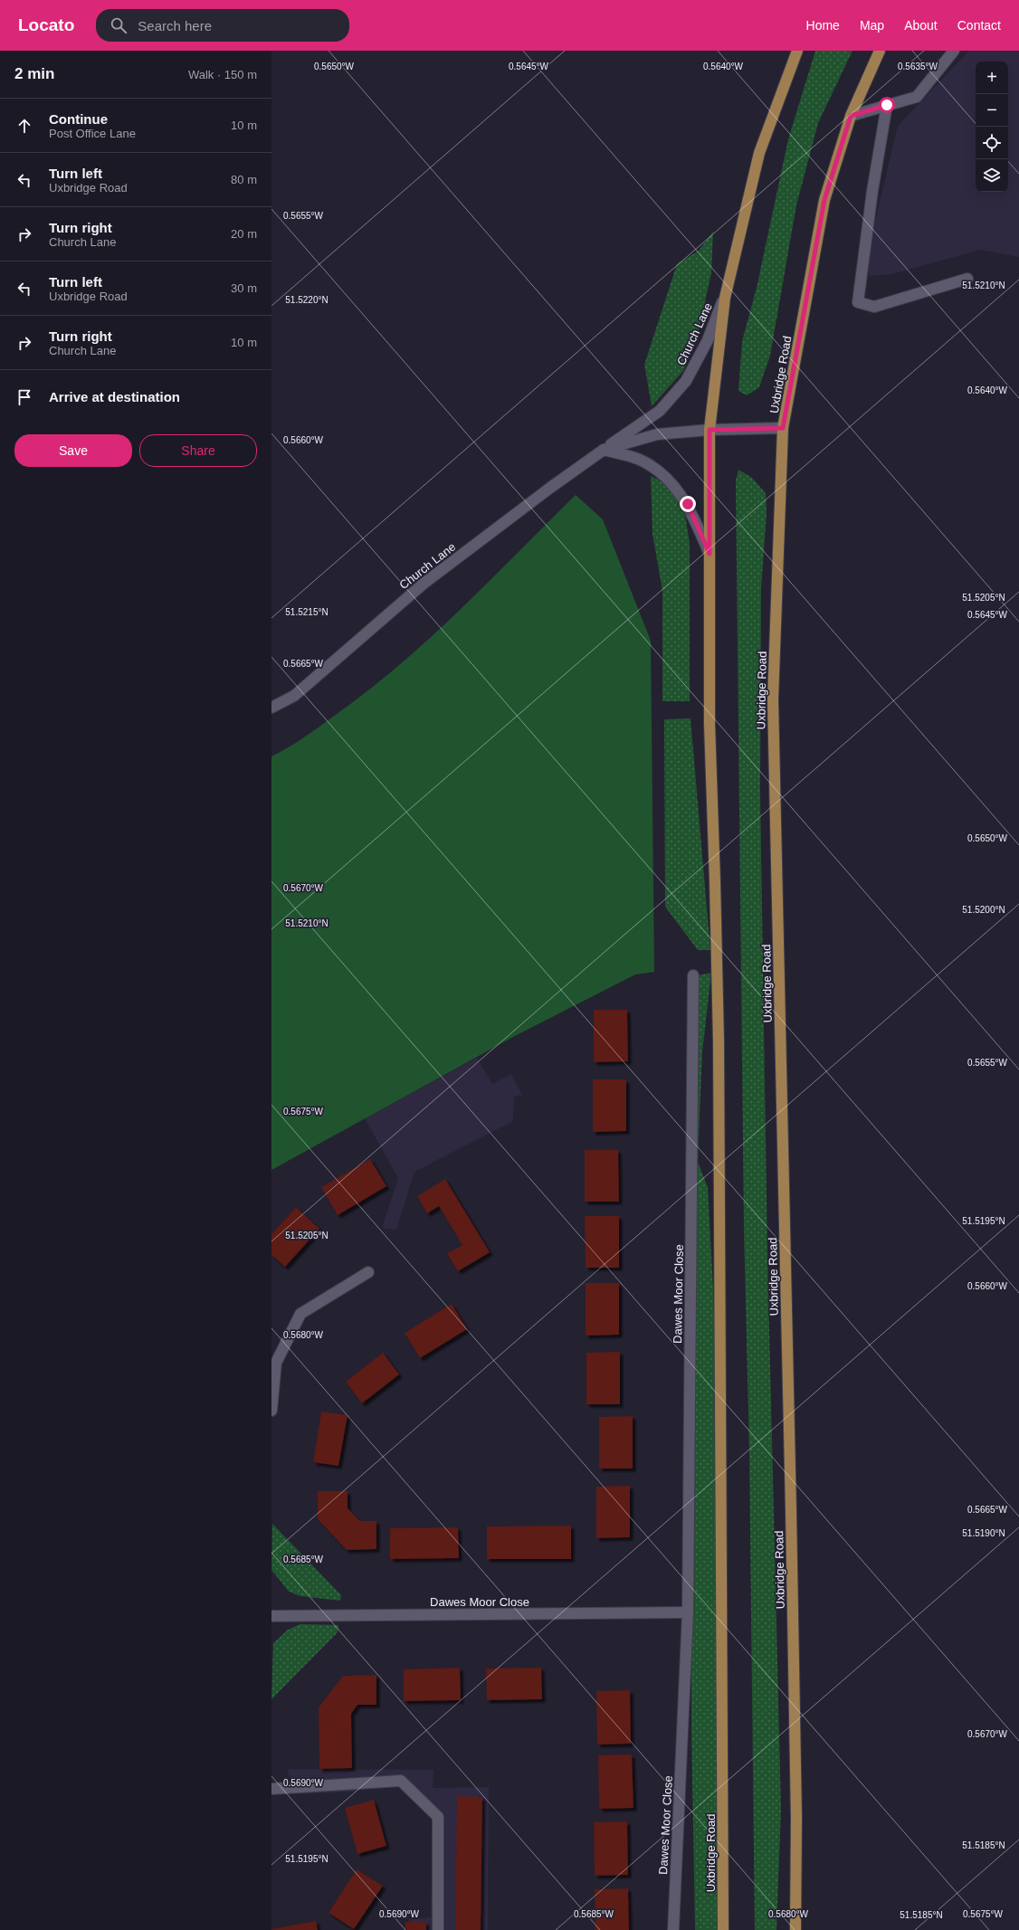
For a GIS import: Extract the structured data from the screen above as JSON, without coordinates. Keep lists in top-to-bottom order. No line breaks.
{"streets":{"main road":["Uxbridge Road"],"street":["Church Lane","Dawes Moor Close"]},"crossings":[["Church Lane","Uxbridge Road"]],"page":{"header":"Locato","search":"Search here","nav":["Home","Map","About","Contact"],"heading":["2 min","Walk · 150 m"],"map_buttons":["+","−"],"list":[["Continue","Post Office Lane","10 m"],["Turn left","Uxbridge Road","80 m"],["Turn right","Church Lane","20 m"],["Turn left","Uxbridge Road","30 m"],["Turn right","Church Lane","10 m"],"Arrive at destination"],"buttons":["Save","Share"]},"coordinates":["0.5650°W","0.5645°W","0.5640°W","0.5635°W","0.5655°W","51.5210°N","51.5220°N","0.5660°W","51.5205°N","51.5215°N","0.5665°W","0.5670°W","51.5200°N","0.5675°W","51.5195°N","0.5680°W","51.5190°N","0.5685°W","0.5690°W","51.5185°N"]}
